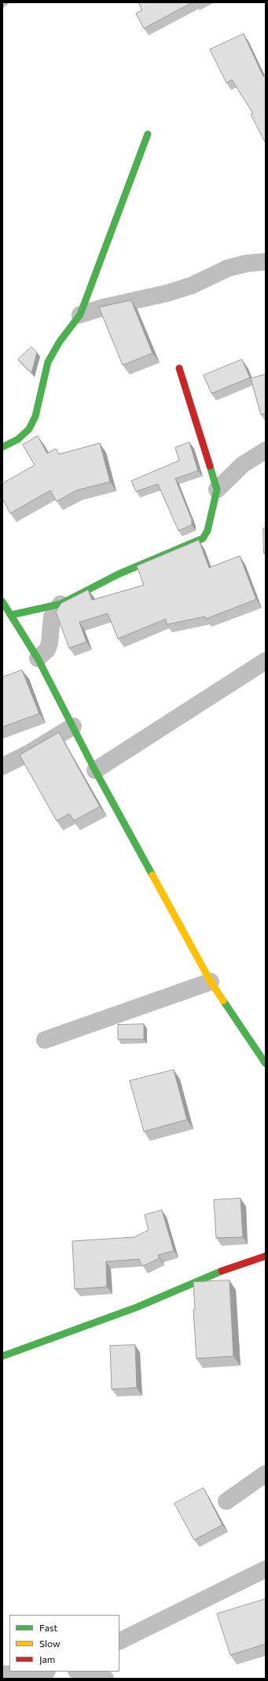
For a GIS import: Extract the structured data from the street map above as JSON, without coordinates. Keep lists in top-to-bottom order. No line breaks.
{"legend":["Fast","Slow","Jam"]}
